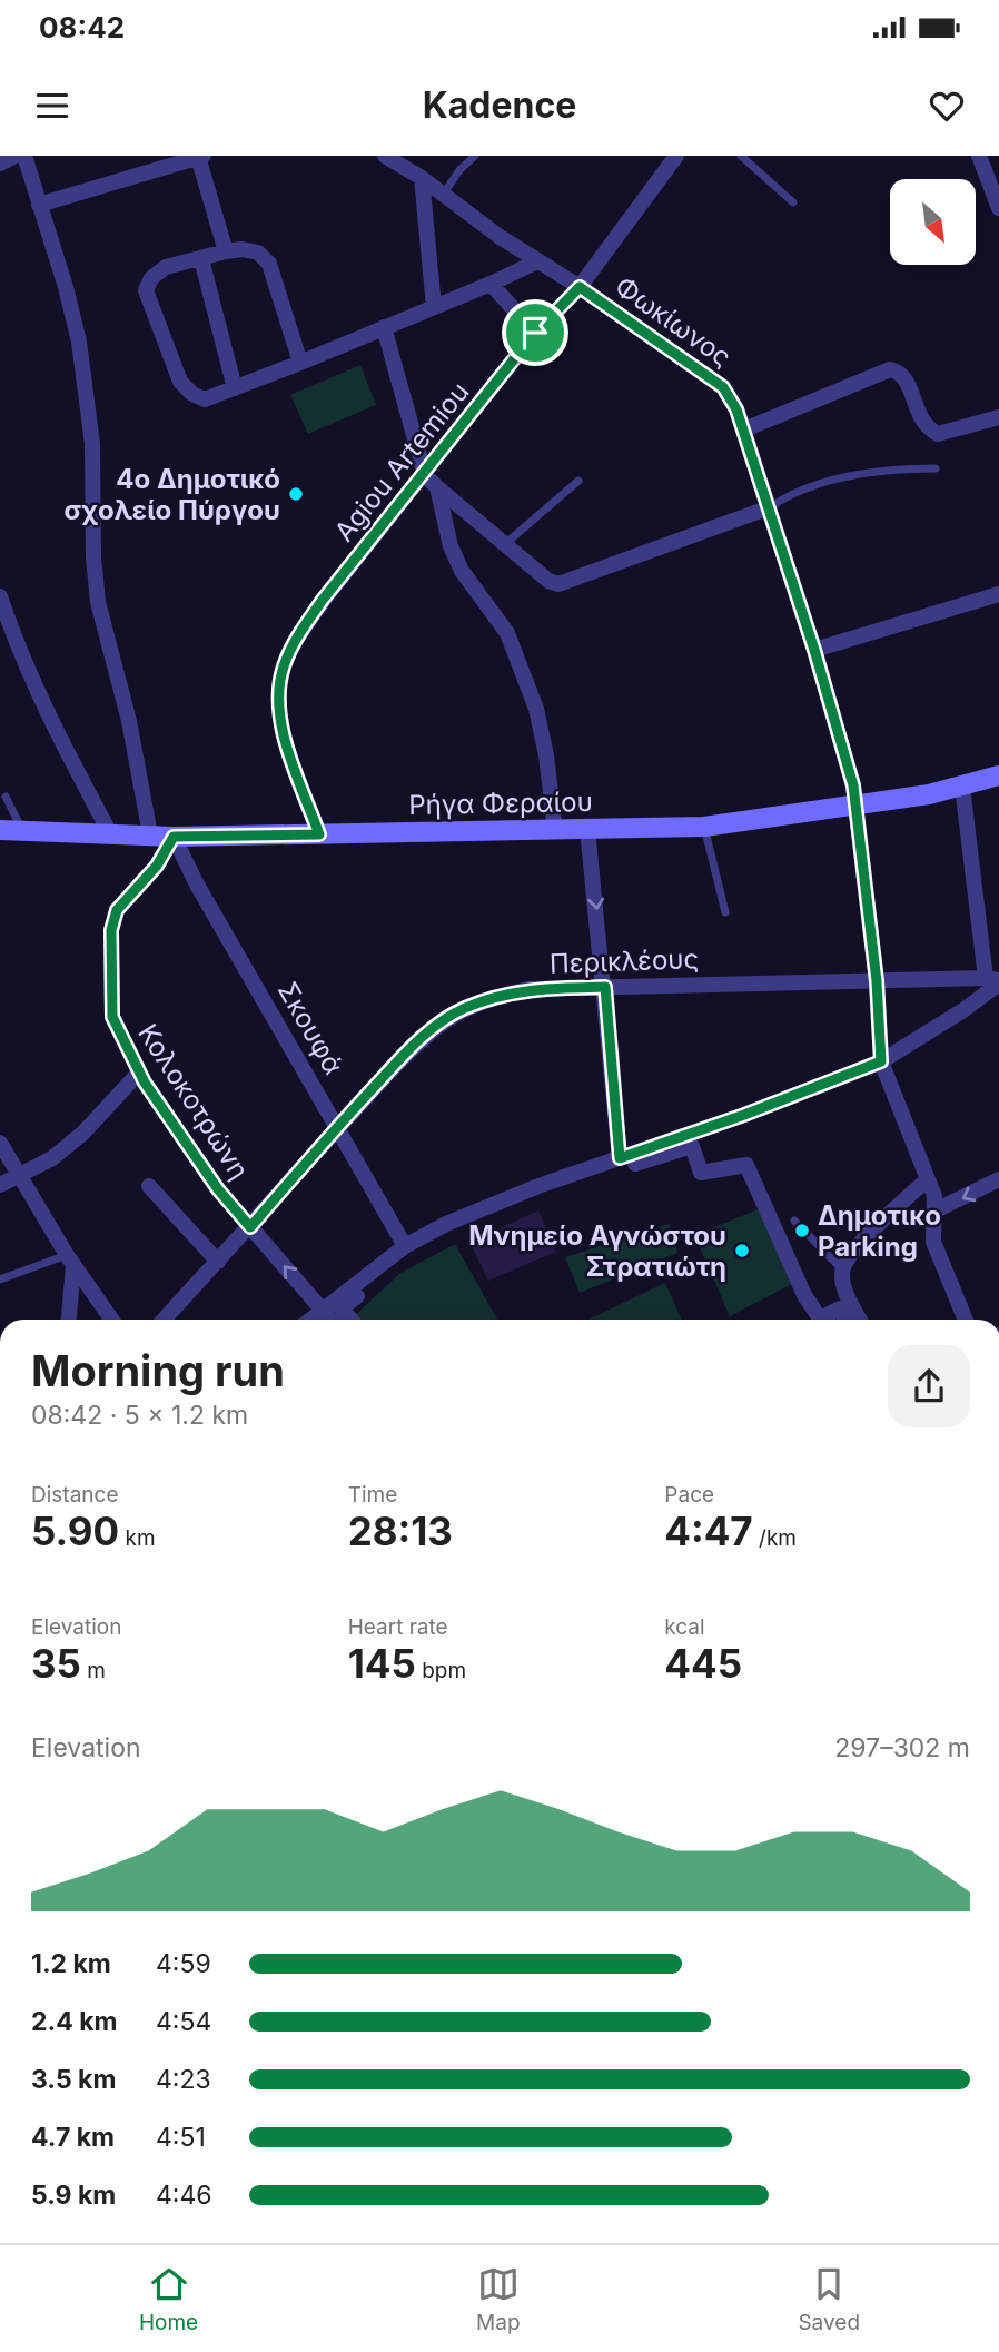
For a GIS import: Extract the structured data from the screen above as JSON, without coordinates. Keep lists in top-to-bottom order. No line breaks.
{"streets":{"street":["Φωκίωνος","Agiou Artemiou","Ρήγα Φεραίου","Περικλέους","Σκουφά","Κολοκοτρώνη"]},"crossings":[["Φωκίωνος","Agiou Artemiou"],["Φωκίωνος","Ρήγα Φεραίου"],["Φωκίωνος","Περικλέους"],["Agiou Artemiou","Ρήγα Φεραίου"],["Ρήγα Φεραίου","Σκουφά"],["Ρήγα Φεραίου","Κολοκοτρώνη"],["Περικλέους","Σκουφά"],["Περικλέους","Κολοκοτρώνη"],["Σκουφά","Κολοκοτρώνη"]],"places":["4ο Δημοτικό σχολείο Πύργου","Δημοτικο Parking","Μνημείο Αγνώστου Στρατιώτη"],"north":"bottom right","page":{"status":"08:42","header":"Kadence","heading":["Morning run","08:42 · 5 × 1.2 km"],"stats":[["Distance","5.90 km"],["Time","28:13"],["Pace","4:47 /km"],["Elevation","35 m"],["Heart rate","145 bpm"],["kcal","445"]],"chart":["Elevation","297–302 m"],"list":[{"name":"1.2 km","note":"4:59"},{"name":"2.4 km","note":"4:54"},{"name":"3.5 km","note":"4:23"},{"name":"4.7 km","note":"4:51"},{"name":"5.9 km","note":"4:46"}],"tabs":["Home","Map","Saved"]}}
